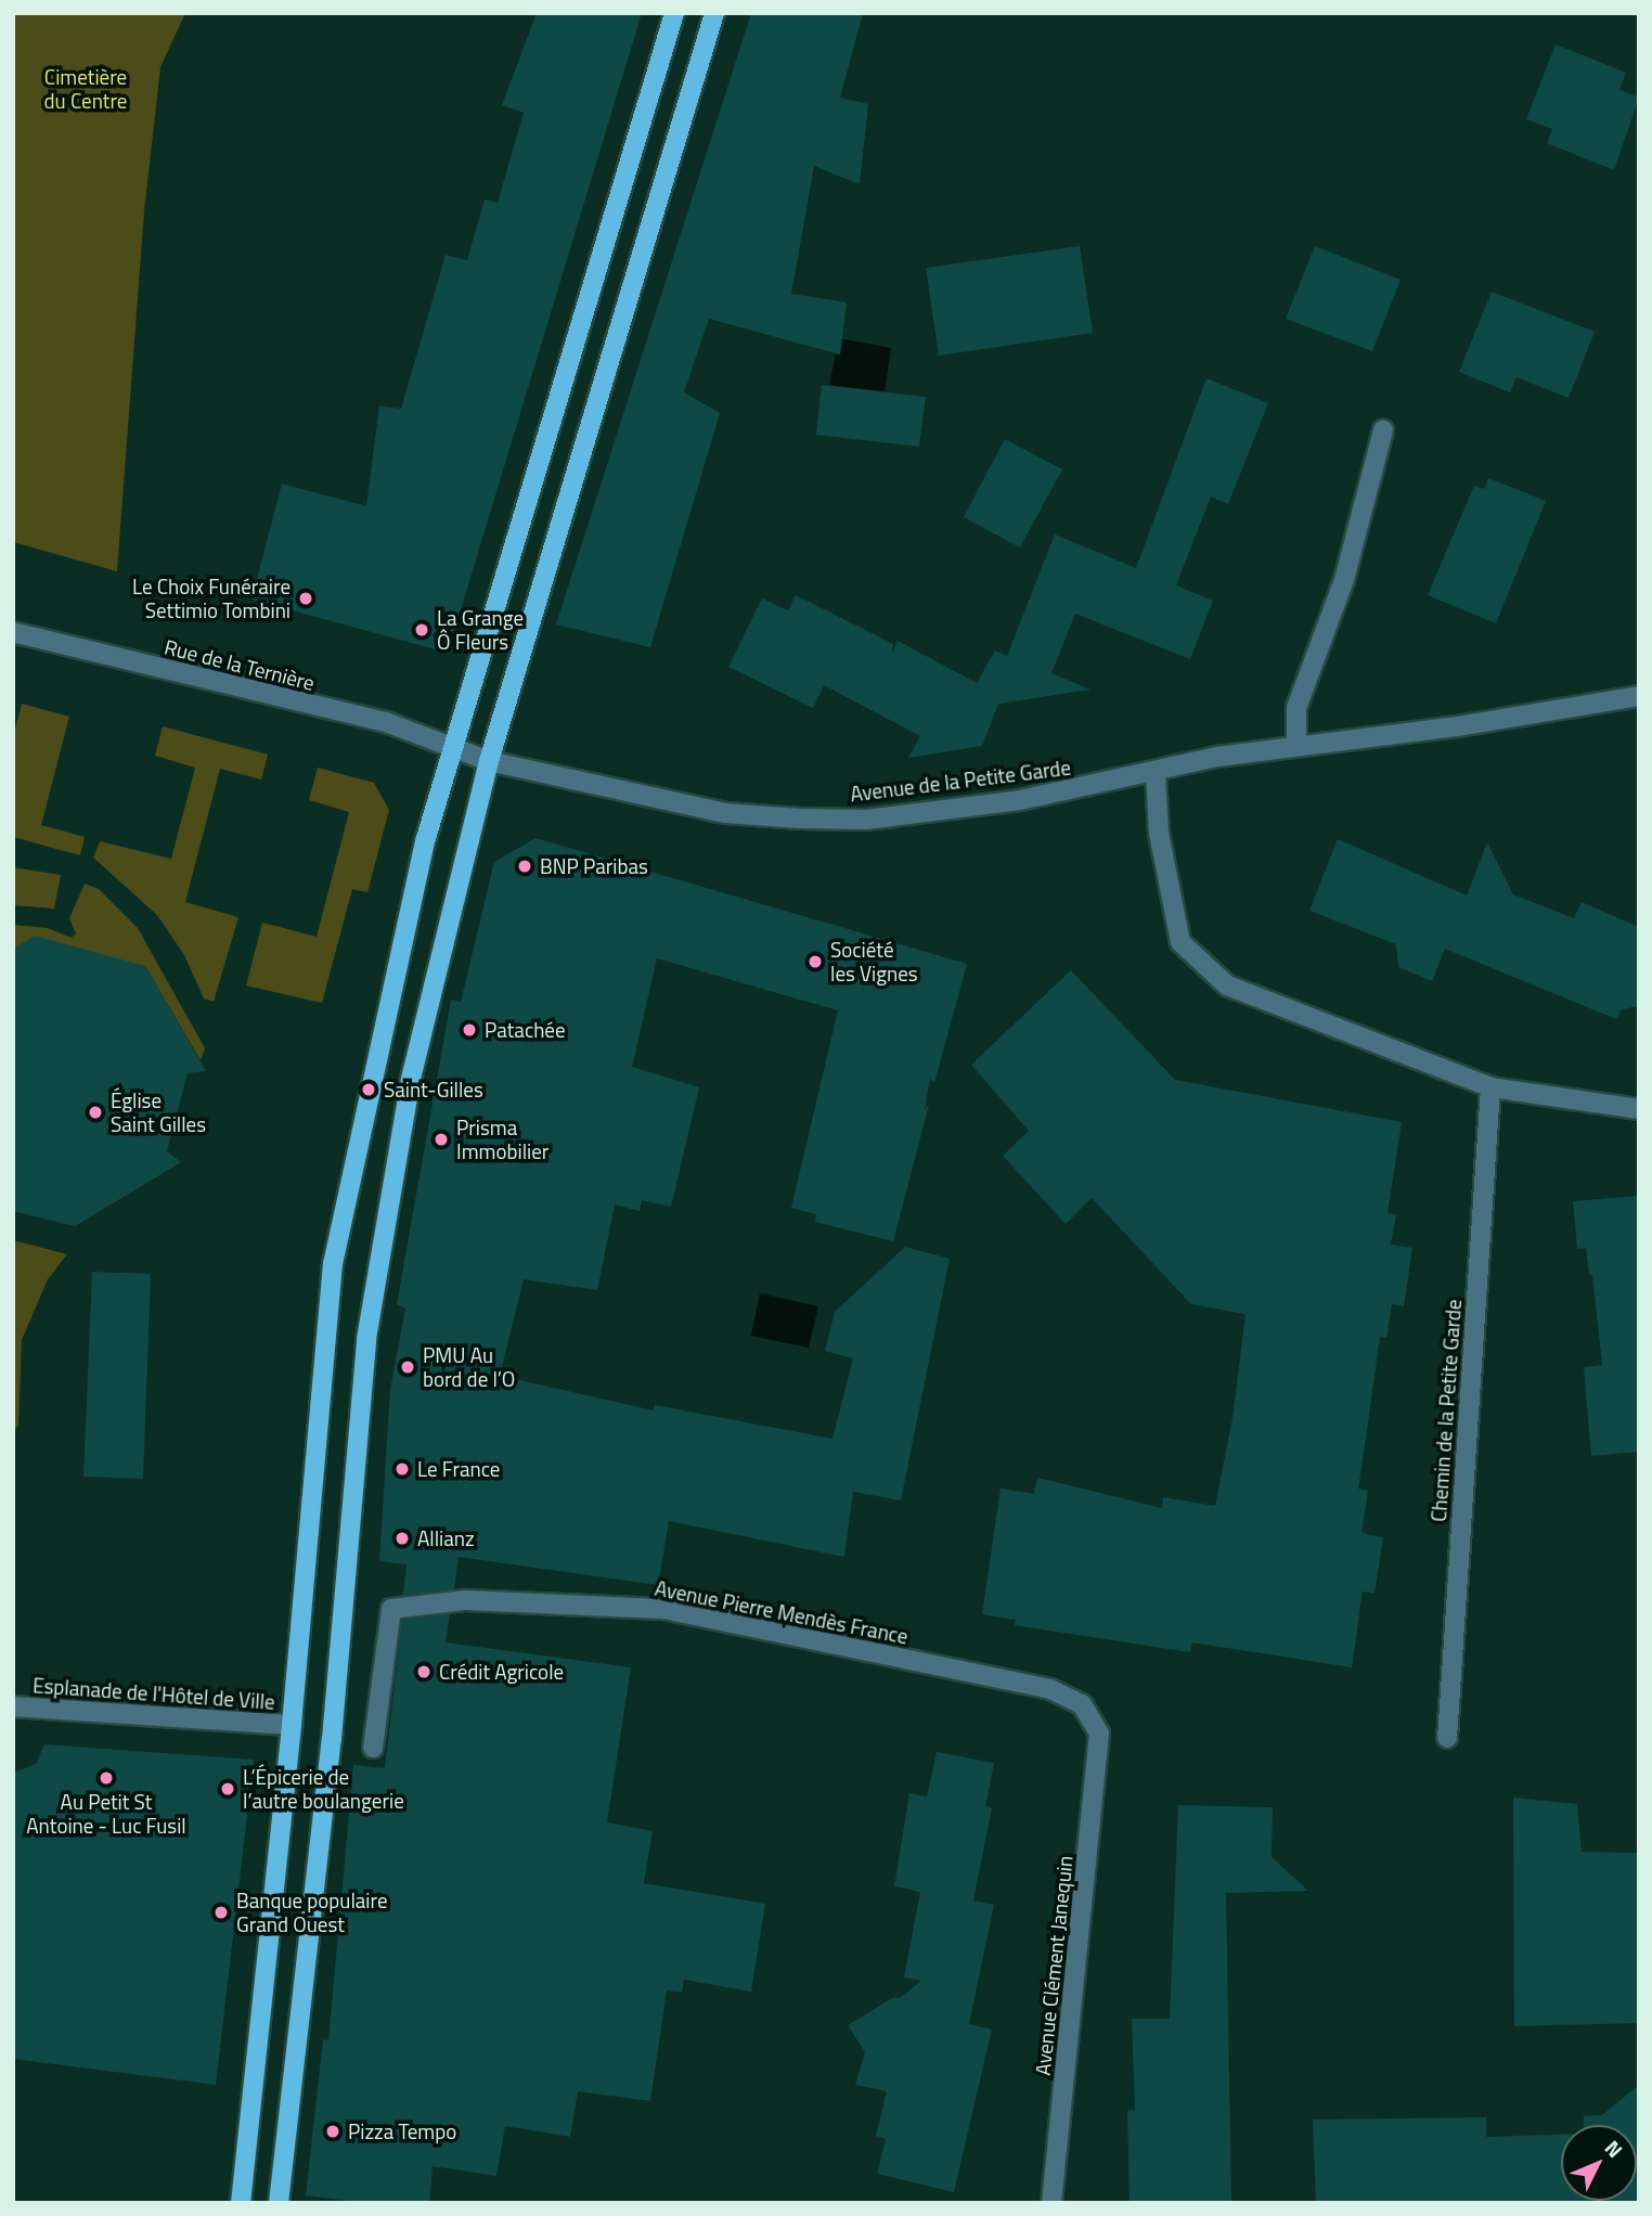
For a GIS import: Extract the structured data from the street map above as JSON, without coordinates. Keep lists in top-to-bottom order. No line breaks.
{"streets":{"street":["Rue de la Ternière","Avenue de la Petite Garde","Chemin de la Petite Garde","Avenue Pierre Mendès France","Esplanade de l'Hôtel de Ville","Avenue Clément Janequin"]},"crossings":[["Rue de la Ternière","Avenue de la Petite Garde"],["Avenue Pierre Mendès France","Avenue Clément Janequin"]],"parks":["Cimetière du Centre"],"places":["Le Choix Funéraire Settimio Tombini","La Grange Ô Fleurs","BNP Paribas","Société les Vignes","Patachée","Saint-Gilles","Église Saint Gilles","Prisma Immobilier","PMU Au bord de l’O","Le France","Allianz","Crédit Agricole","Au Petit St Antoine - Luc Fusil","L’Épicerie de l’autre boulangerie","Banque populaire Grand Ouest","Pizza Tempo"],"north":"top right"}
